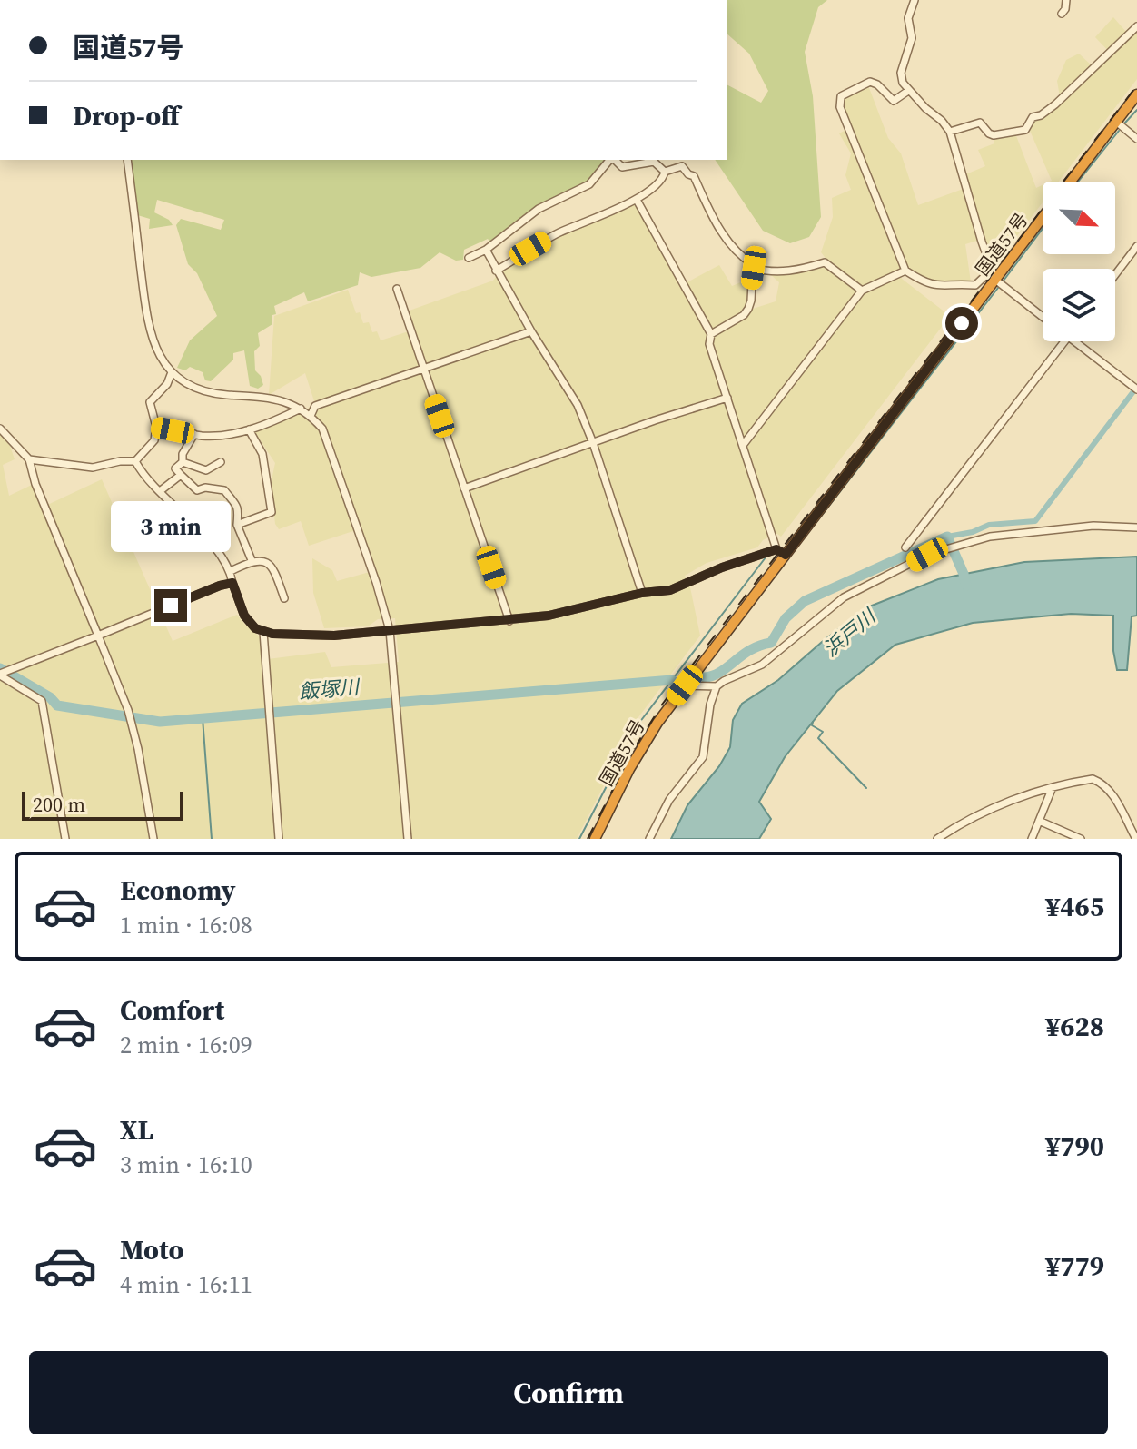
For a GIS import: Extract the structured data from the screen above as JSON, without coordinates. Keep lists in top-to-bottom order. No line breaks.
{"streets":{"highway":["国道57号"]},"water":["浜戸川","飯塚川"],"scale_bar":"200 m","north":"bottom right","page":{"banner":["国道57号","Drop-off"],"bubble":"3 min","scale":"200 m","list":[{"name":"Economy","note":"1 min · 16:08","value":"¥465"},{"name":"Comfort","note":"2 min · 16:09","value":"¥628"},{"name":"XL","note":"3 min · 16:10","value":"¥790"},{"name":"Moto","note":"4 min · 16:11","value":"¥779"}],"buttons":"Confirm"}}
